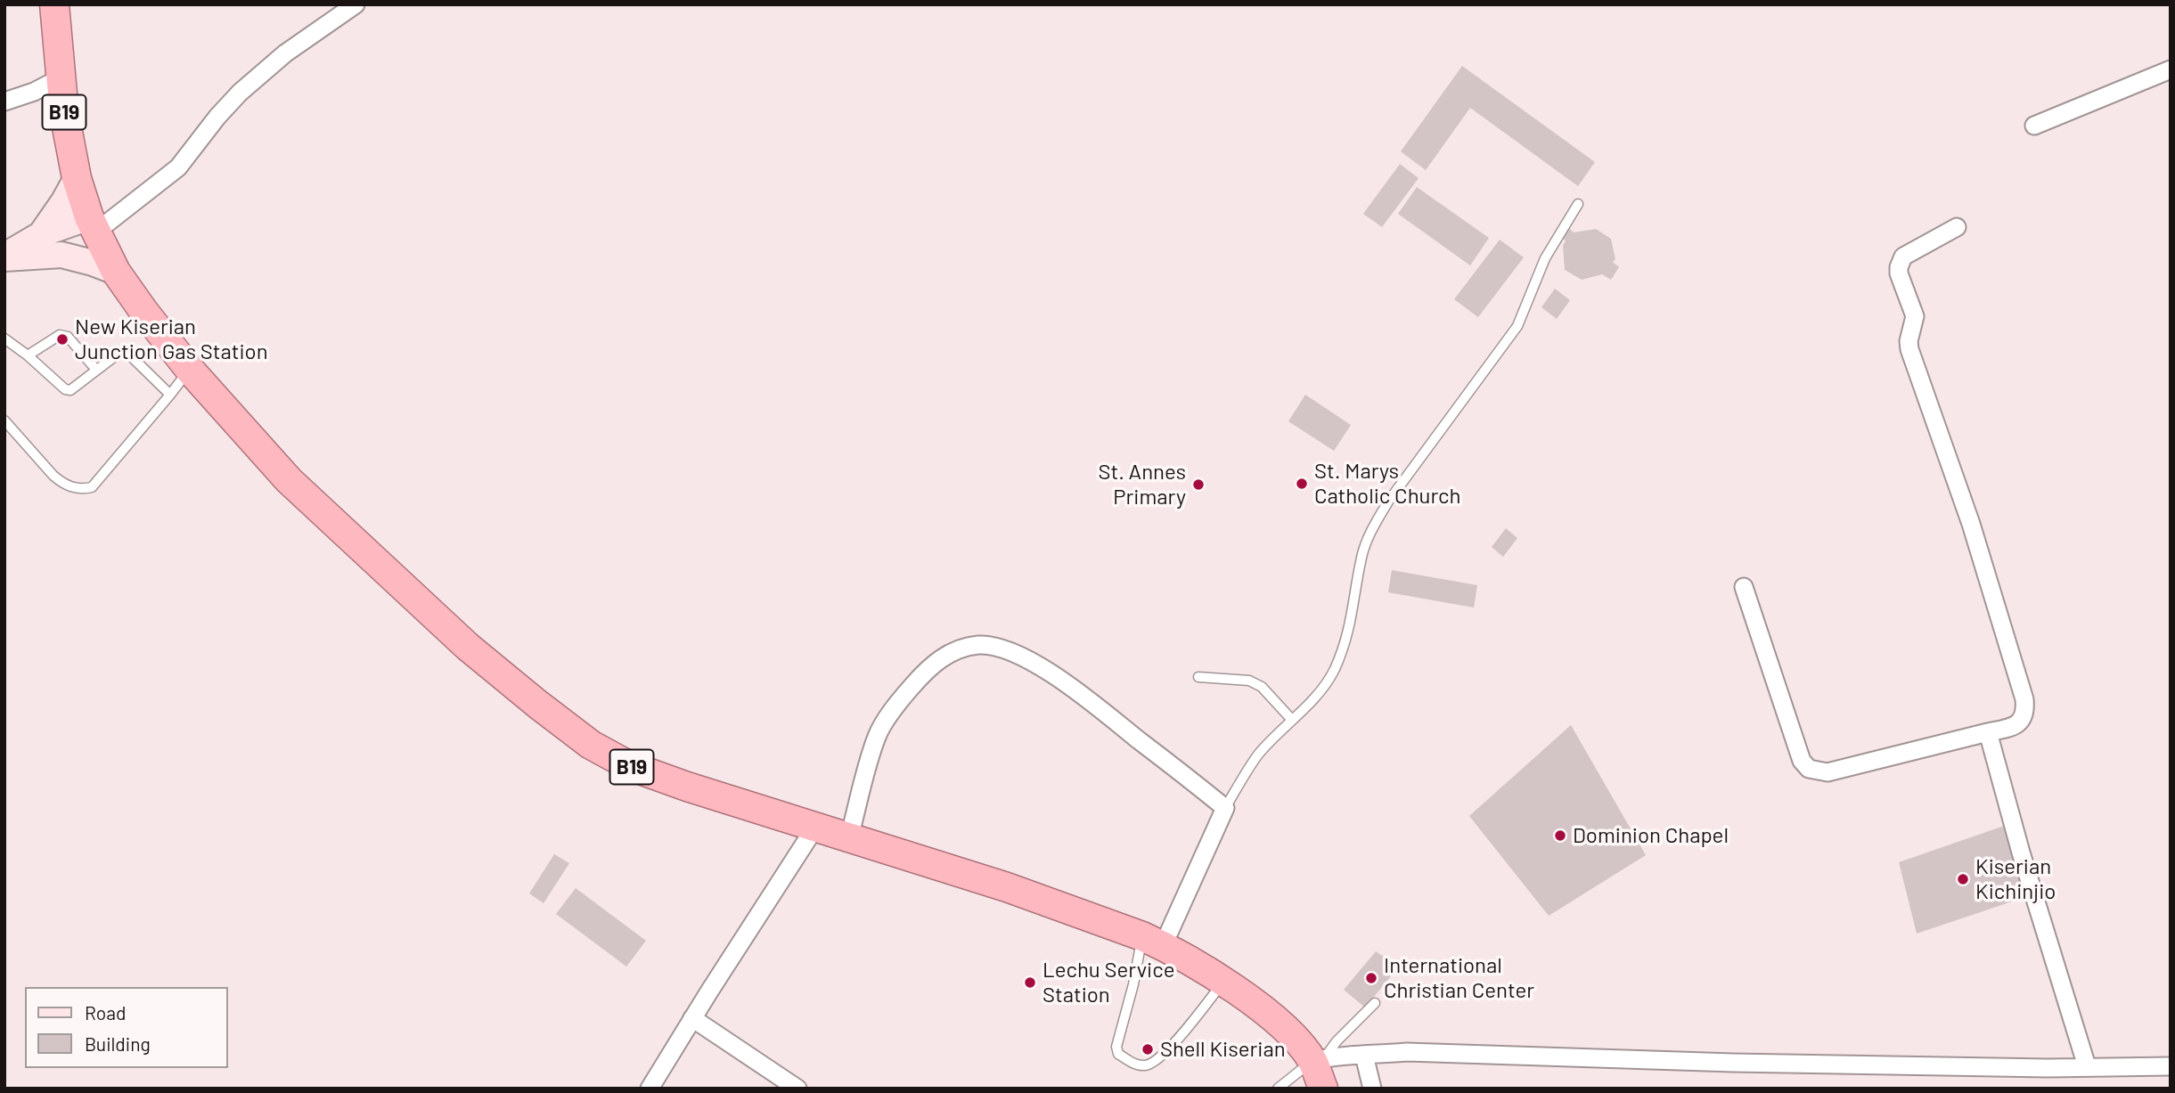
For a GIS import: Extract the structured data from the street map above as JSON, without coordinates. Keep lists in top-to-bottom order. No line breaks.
{"streets":{"highway":["B19"]},"places":["New Kiserian Junction Gas Station","St. Marys Catholic Church","St. Annes Primary","Dominion Chapel","Kiserian Kichinjio","International Christian Center","Lechu Service Station","Shell Kiserian"],"legend":["Road","Building"]}
